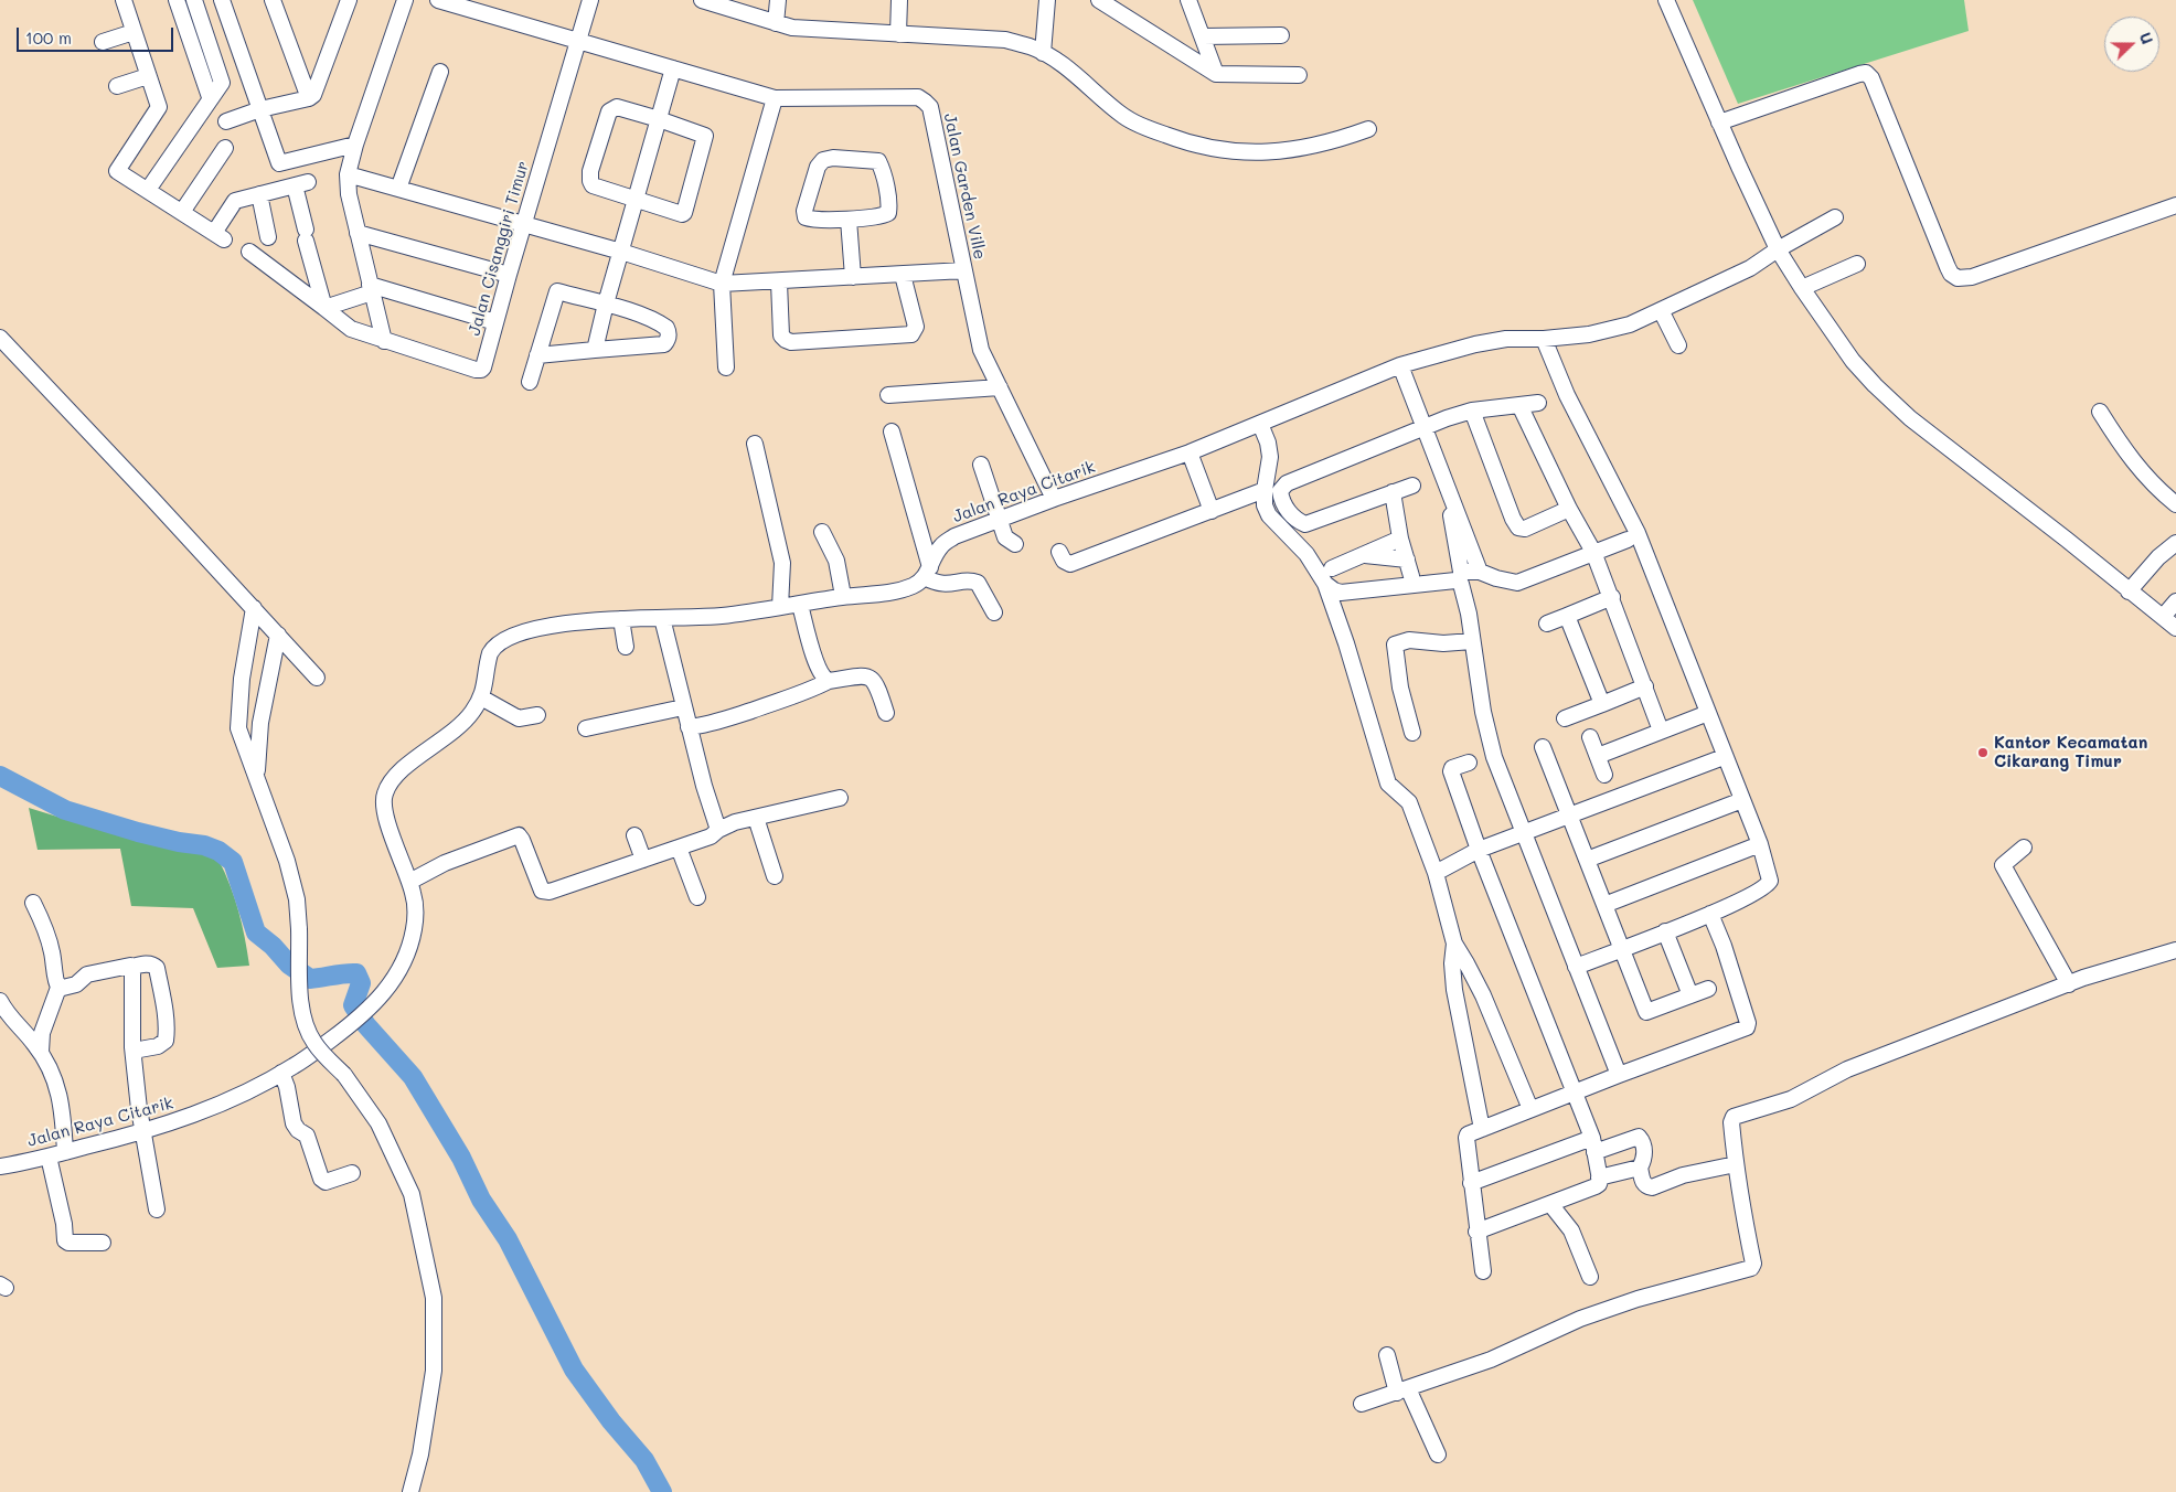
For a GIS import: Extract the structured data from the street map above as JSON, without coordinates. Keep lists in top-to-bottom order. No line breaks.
{"streets":{"street":["Jalan Garden Ville","Jalan Cisanggiri Timur","Jalan Raya Citarik"]},"crossings":[["Jalan Garden Ville","Jalan Cisanggiri Timur"],["Jalan Garden Ville","Jalan Raya Citarik"]],"places":["Kantor Kecamatan Cikarang Timur"],"scale_bar":"100 m","north":"right"}
